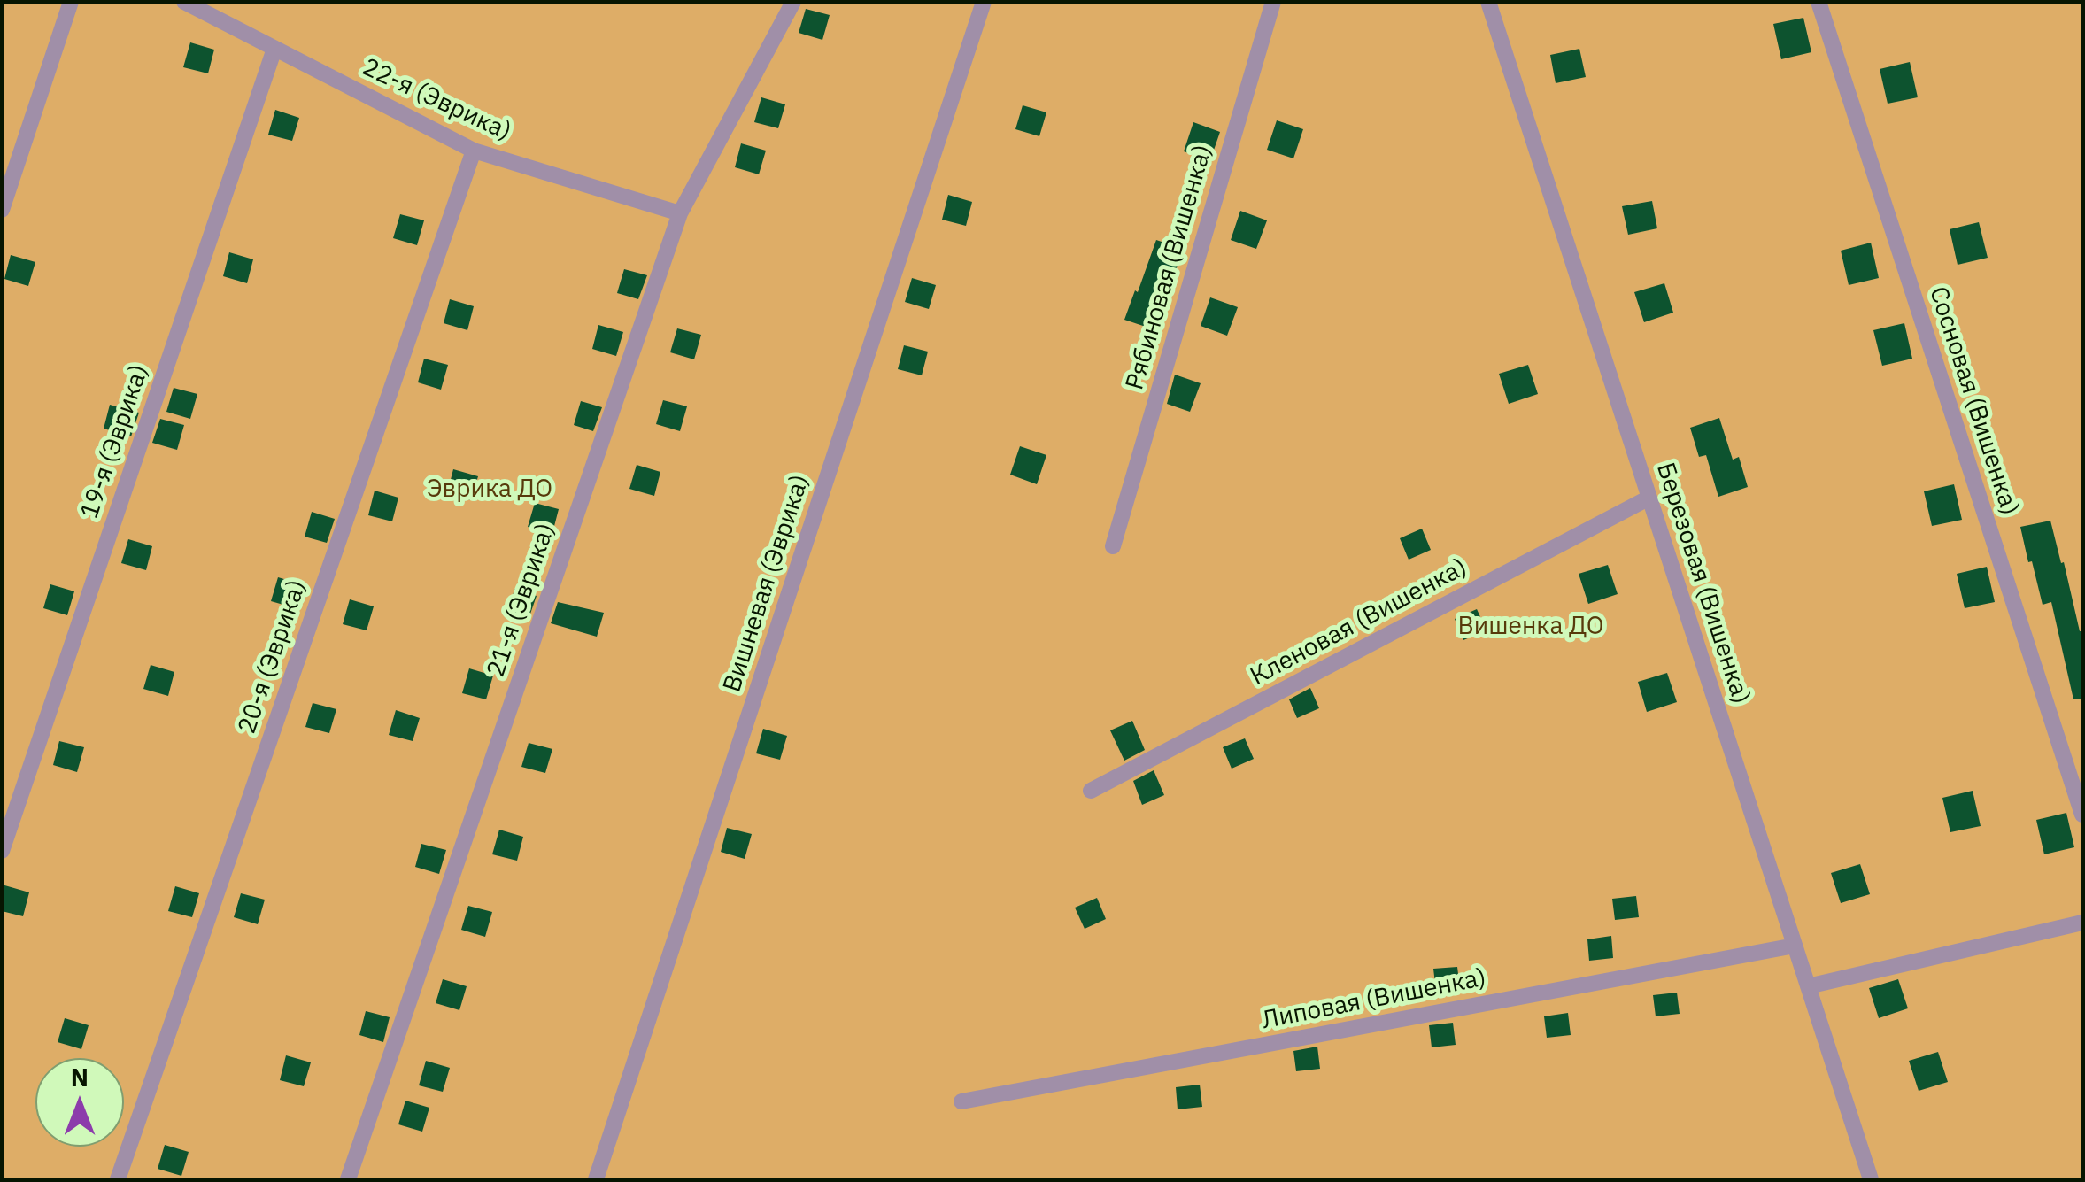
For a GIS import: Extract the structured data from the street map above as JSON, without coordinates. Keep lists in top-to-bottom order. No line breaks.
{"streets":{"lane":["22-я (Эврика)","Рябиновая (Вишенка)","Сосновая (Вишенка)","19-я (Эврика)","Вишневая (Эврика)","Березовая (Вишенка)","21-я (Эврика)","Кленовая (Вишенка)","20-я (Эврика)","Липовая (Вишенка)"]},"crossings":[["22-я (Эврика)","19-я (Эврика)"],["22-я (Эврика)","21-я (Эврика)"],["22-я (Эврика)","20-я (Эврика)"],["Березовая (Вишенка)","Кленовая (Вишенка)"],["Березовая (Вишенка)","Липовая (Вишенка)"]],"parks":["Эврика ДО","Вишенка ДО"],"north":"top"}
